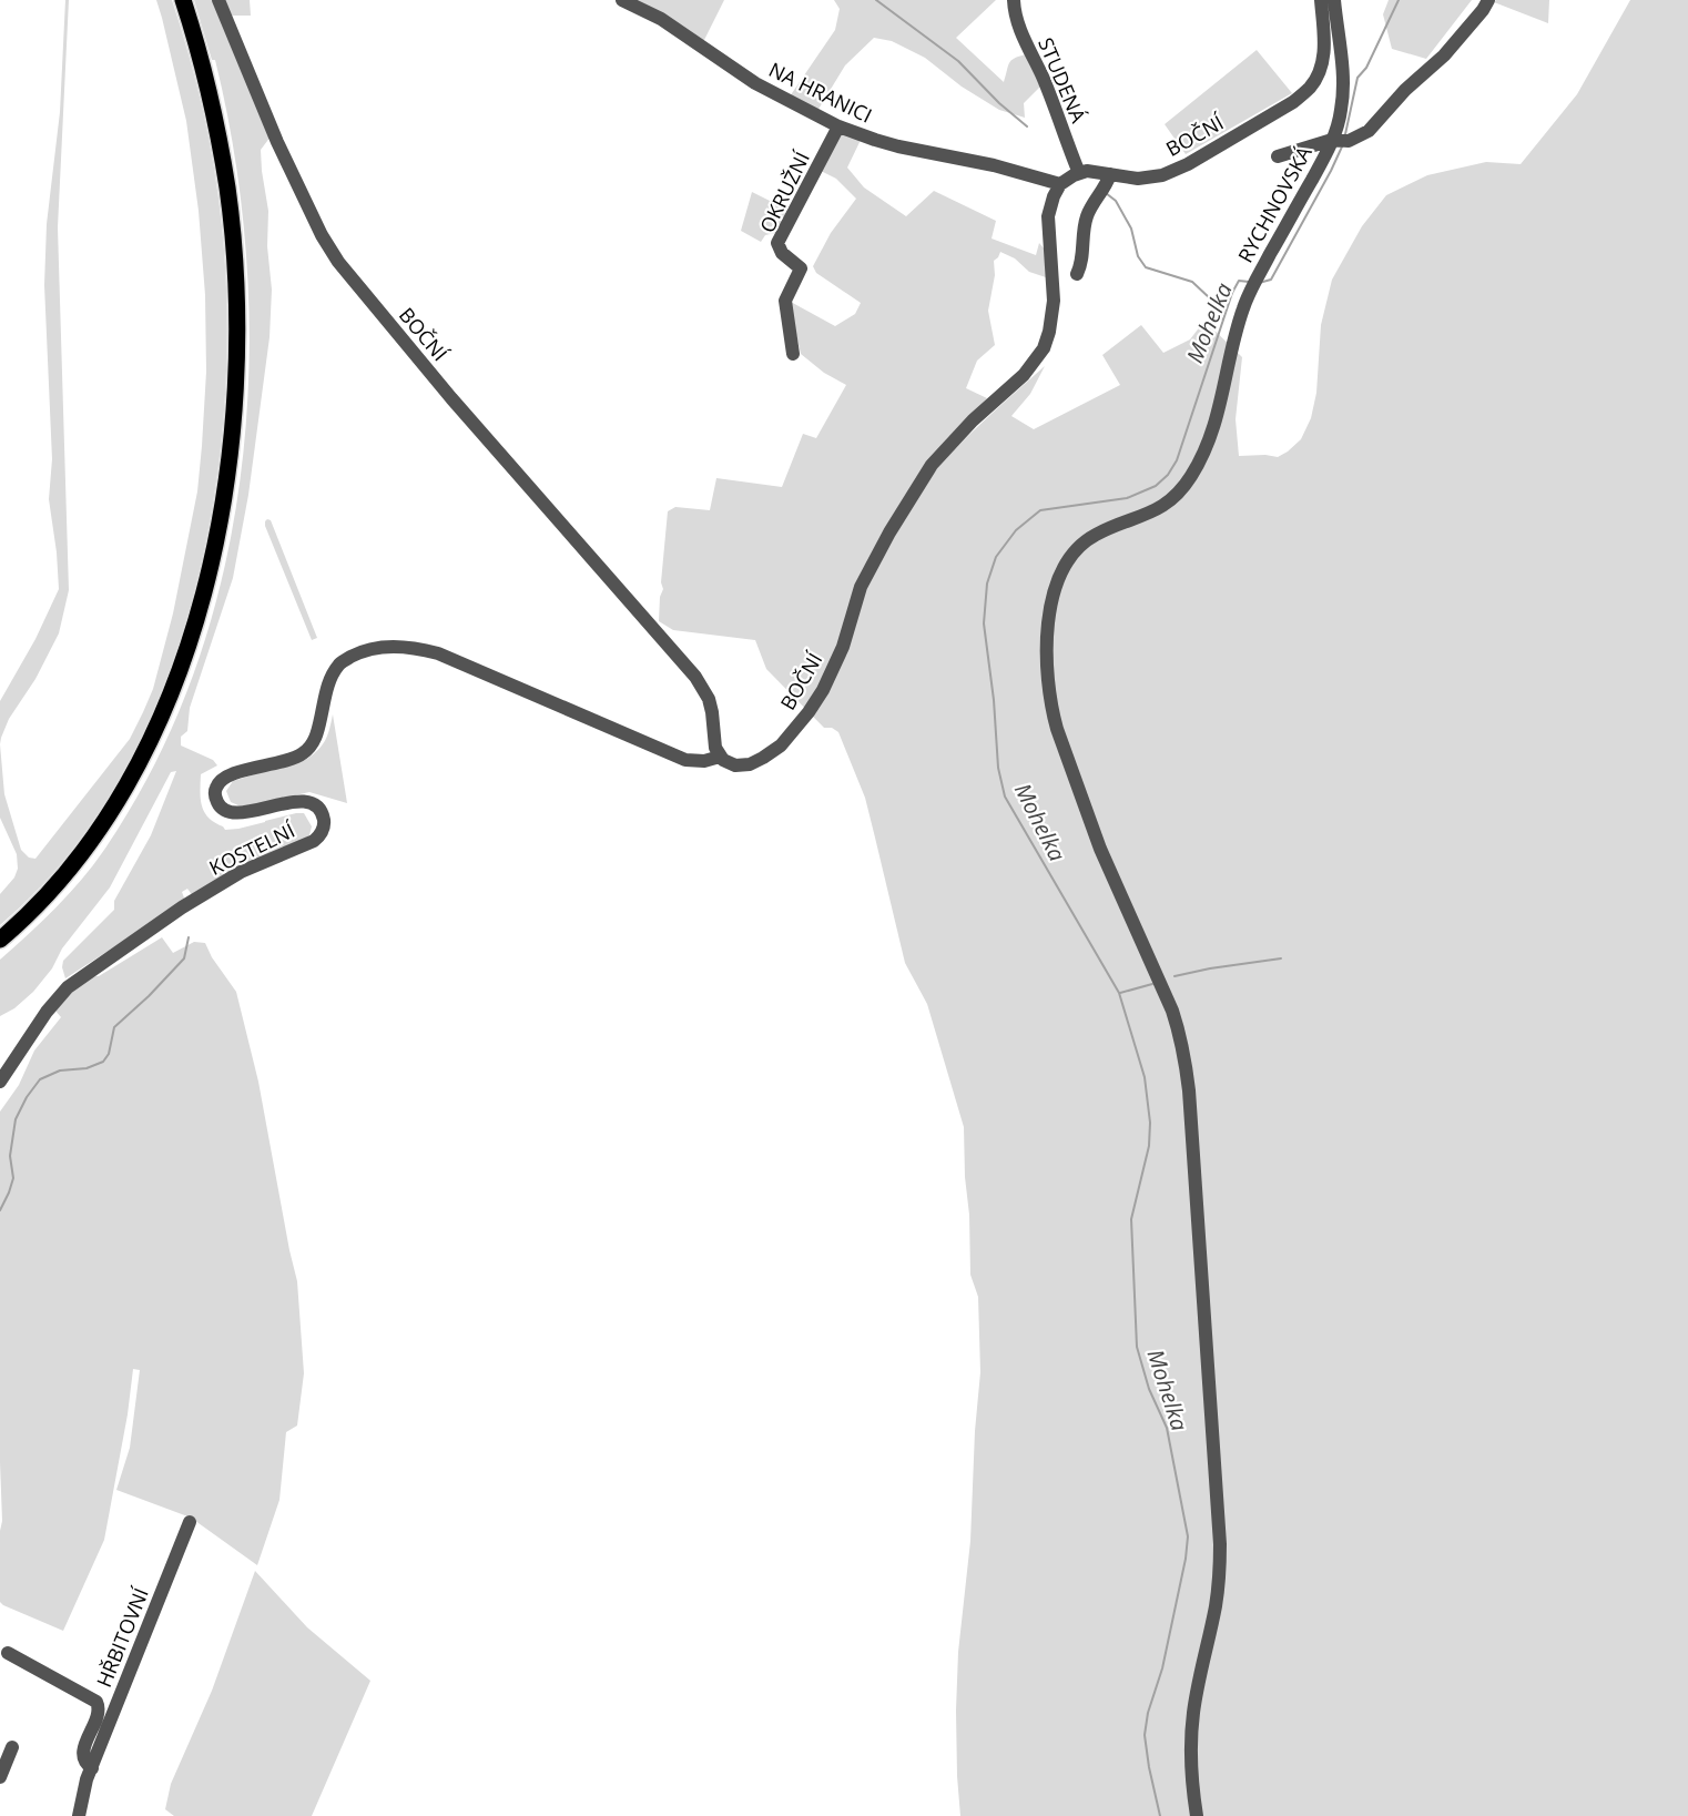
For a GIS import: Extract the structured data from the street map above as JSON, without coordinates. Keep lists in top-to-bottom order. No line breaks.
{"streets":{"street":["STUDENÁ","NA HRANICI","BOČNÍ","OKRUŽNÍ","RYCHNOVSKÁ","KOSTELNÍ","HŘBITOVNÍ"]},"crossings":[["STUDENÁ","BOČNÍ"],["NA HRANICI","BOČNÍ"],["NA HRANICI","OKRUŽNÍ"],["BOČNÍ","KOSTELNÍ"]],"water":["Mohelka"]}
